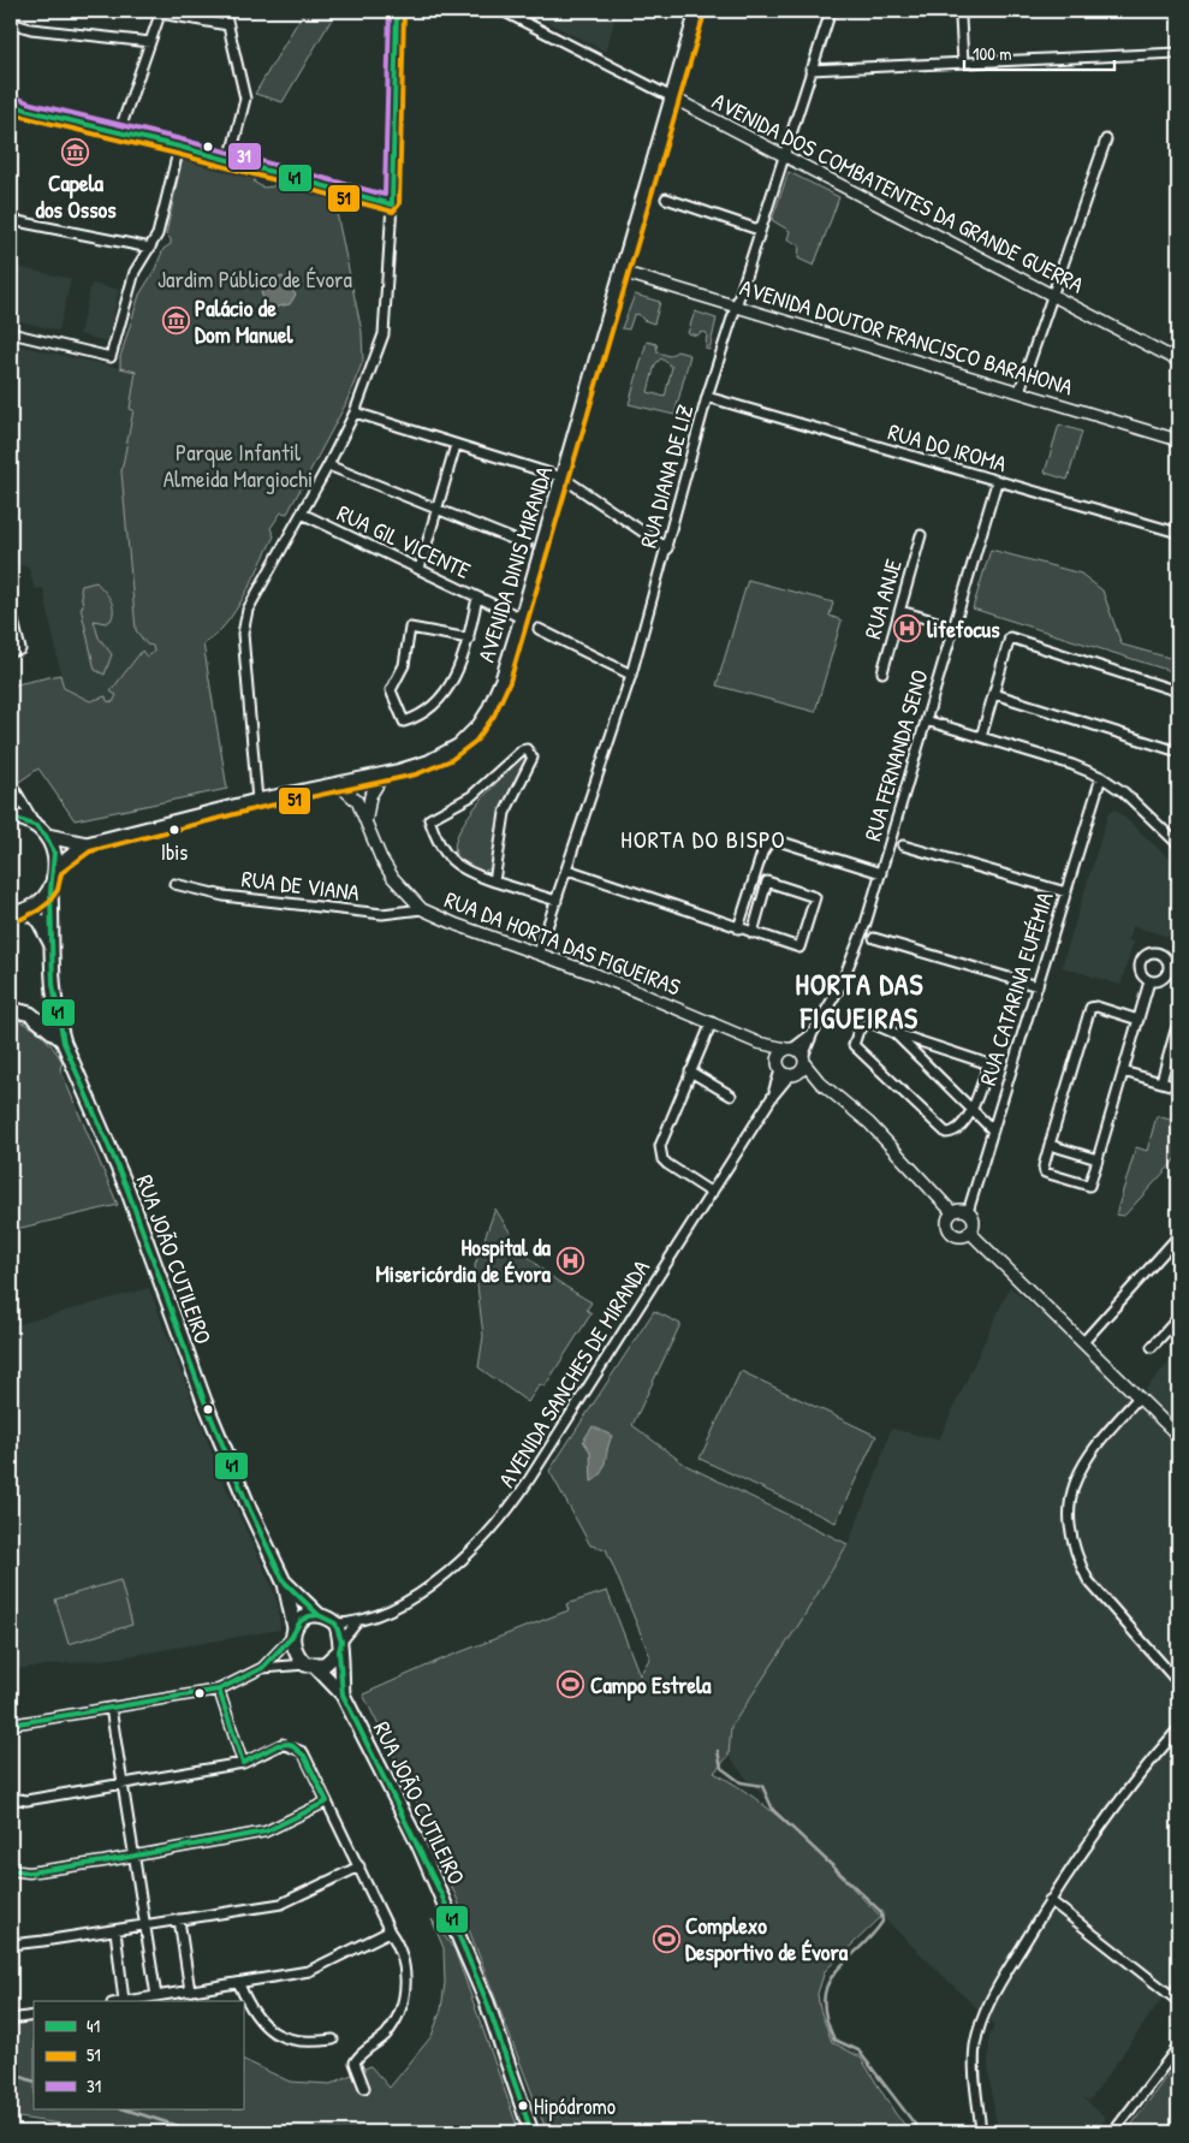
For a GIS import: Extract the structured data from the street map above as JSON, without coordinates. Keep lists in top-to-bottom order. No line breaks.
{"streets":{"main road":["AVENIDA DINIS MIRANDA","RUA JOÃO CUTILEIRO"],"street":["AVENIDA DOS COMBATENTES DA GRANDE GUERRA","AVENIDA DOUTOR FRANCISCO BARAHONA","RUA DO IROMA","RUA DIANA DE LIZ","RUA GIL VICENTE","RUA ANJE","RUA FERNANDA SENO","RUA DE VIANA","RUA DA HORTA DAS FIGUEIRAS","RUA CATARINA EUFÉMIA","AVENIDA SANCHES DE MIRANDA"]},"crossings":[["AVENIDA DOS COMBATENTES DA GRANDE GUERRA","RUA DIANA DE LIZ"],["AVENIDA DOS COMBATENTES DA GRANDE GUERRA","AVENIDA DINIS MIRANDA"],["AVENIDA DOUTOR FRANCISCO BARAHONA","RUA DIANA DE LIZ"],["AVENIDA DOUTOR FRANCISCO BARAHONA","AVENIDA DINIS MIRANDA"],["RUA DO IROMA","RUA DIANA DE LIZ"],["RUA DO IROMA","RUA FERNANDA SENO"],["RUA DIANA DE LIZ","RUA DA HORTA DAS FIGUEIRAS"],["RUA GIL VICENTE","AVENIDA DINIS MIRANDA"],["AVENIDA DINIS MIRANDA","RUA DA HORTA DAS FIGUEIRAS"],["RUA FERNANDA SENO","RUA DA HORTA DAS FIGUEIRAS"],["RUA DE VIANA","RUA DA HORTA DAS FIGUEIRAS"],["RUA DA HORTA DAS FIGUEIRAS","RUA CATARINA EUFÉMIA"],["RUA DA HORTA DAS FIGUEIRAS","AVENIDA SANCHES DE MIRANDA"],["RUA JOÃO CUTILEIRO","AVENIDA SANCHES DE MIRANDA"]],"districts":["HORTA DO BISPO","HORTA DAS FIGUEIRAS"],"parks":["Jardim Público de Évora","Parque Infantil Almeida Margiochi"],"places":{"museum":["Capela dos Ossos","Palácio de Dom Manuel"],"hospital":["lifefocus","Hospital da Misericórdia de Évora"],"other":["Ibis","Hipódromo"],"sports":["Campo Estrela","Complexo Desportivo de Évora"]},"lines":["transit line 41","transit line 51","transit line 31"],"legend":["41","51","31"],"scale_bar":"100 m"}
